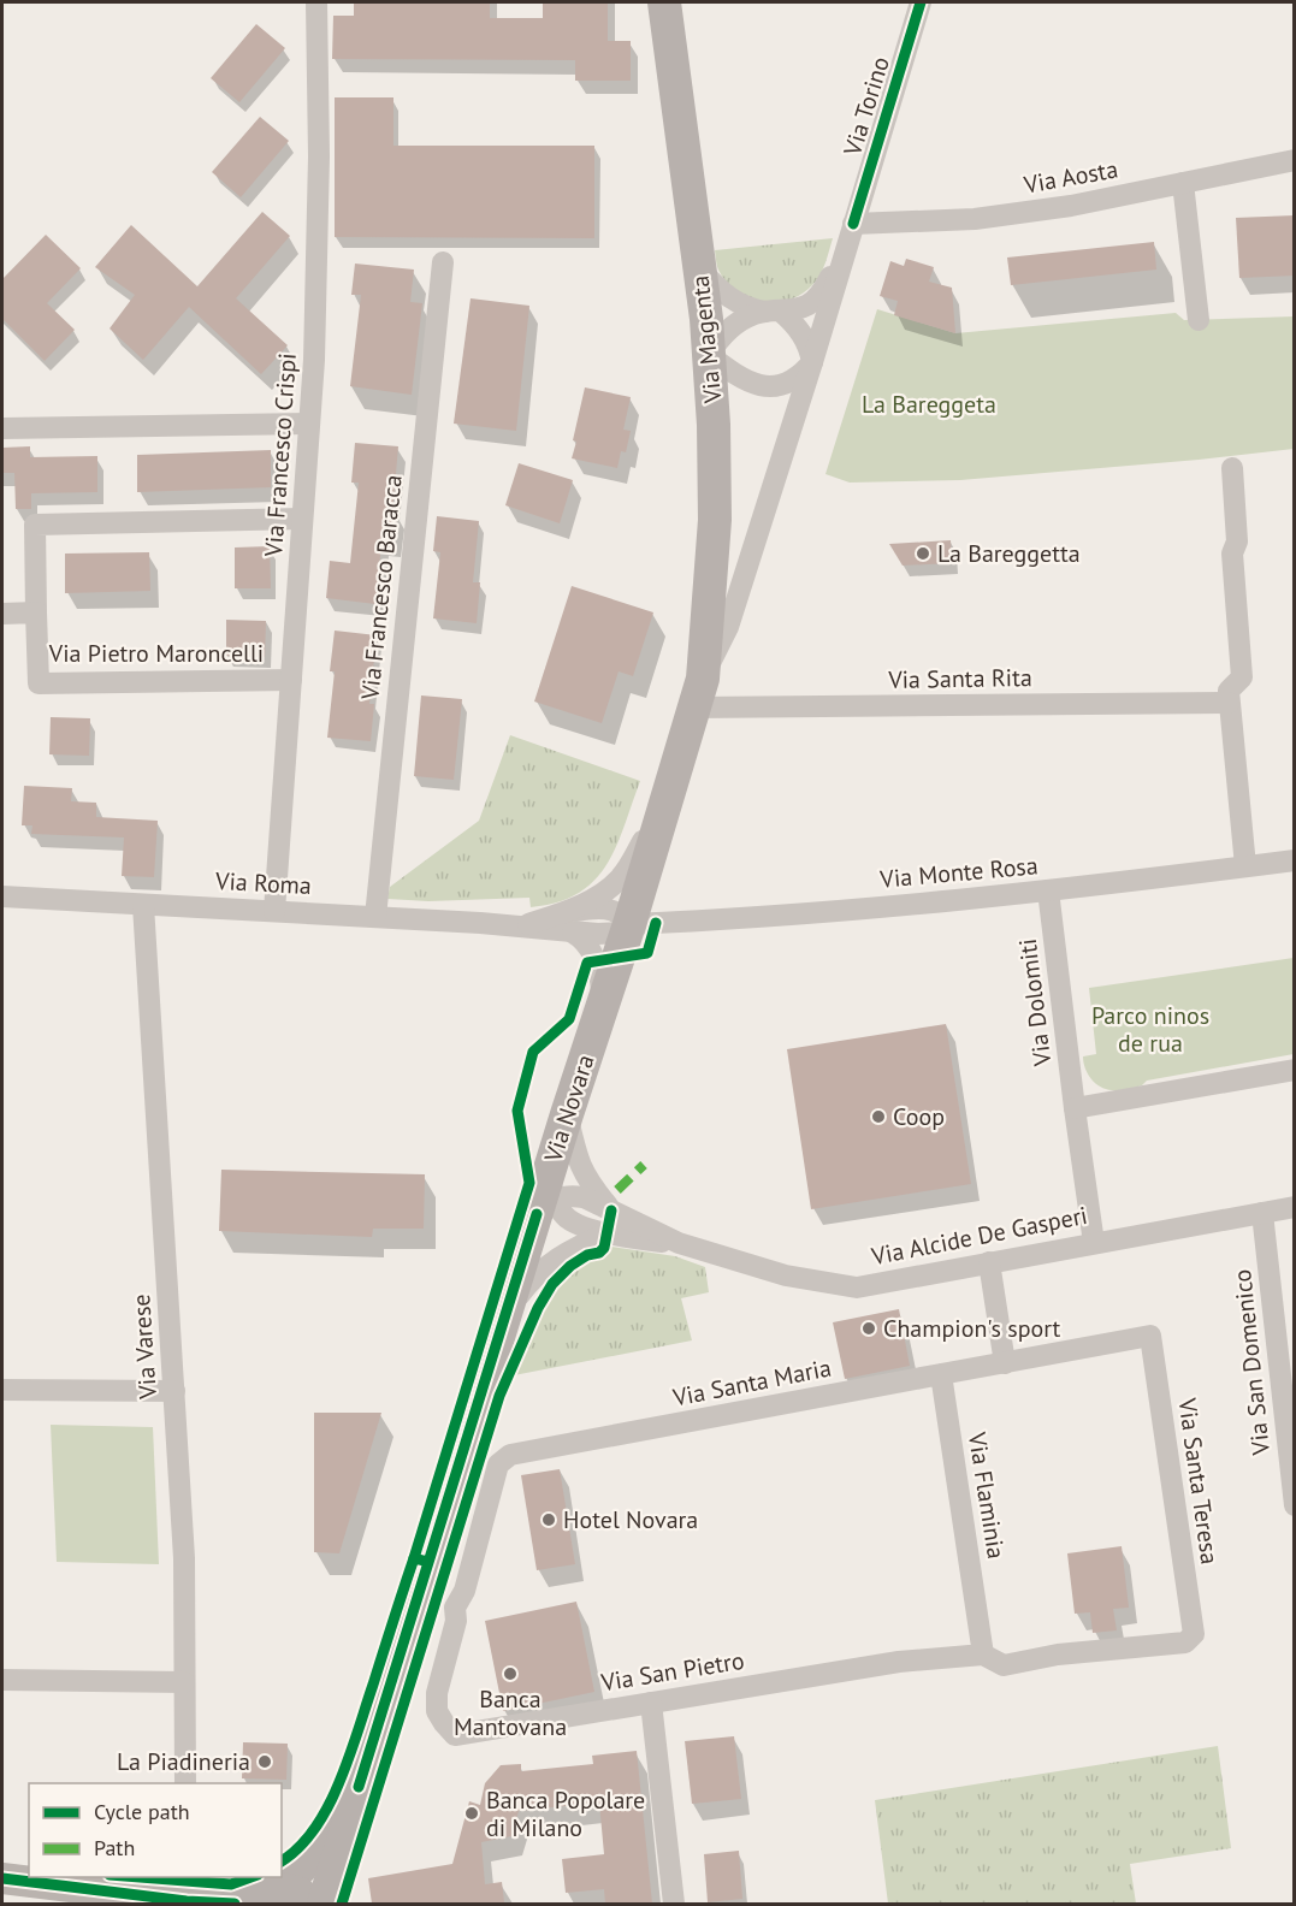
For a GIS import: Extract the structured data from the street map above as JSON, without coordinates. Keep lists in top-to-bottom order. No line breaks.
{"streets":{"main road":["Via Magenta","Via Novara"],"street":["Via Torino","Via Aosta","Via Francesco Crispi","Via Francesco Baracca","Via Pietro Maroncelli","Via Santa Rita","Via Monte Rosa","Via Roma","Via Dolomiti","Via Alcide De Gasperi","Via Varese","Via San Domenico","Via Santa Maria","Via Santa Teresa","Via Flaminia","Via San Pietro"]},"crossings":[["Via Torino","Via Aosta"],["Via Torino","Via Magenta"],["Via Torino","Via Santa Rita"],["Via Torino","Via Novara"],["Via Magenta","Via Santa Rita"],["Via Magenta","Via Novara"],["Via Francesco Crispi","Via Pietro Maroncelli"],["Via Francesco Crispi","Via Roma"],["Via Francesco Baracca","Via Roma"],["Via Santa Rita","Via Novara"],["Via Monte Rosa","Via Roma"],["Via Monte Rosa","Via Dolomiti"],["Via Monte Rosa","Via Novara"],["Via Roma","Via Varese"],["Via Dolomiti","Via Alcide De Gasperi"],["Via Novara","Via Alcide De Gasperi"],["Via Alcide De Gasperi","Via San Domenico"],["Via Santa Maria","Via Santa Teresa"],["Via Santa Maria","Via Flaminia"],["Via Santa Maria","Via San Pietro"],["Via Santa Teresa","Via San Pietro"],["Via Flaminia","Via San Pietro"]],"parks":["La Bareggeta","Parco ninos de rua"],"places":["La Bareggetta","Coop","Champion's sport","Hotel Novara","Banca Mantovana","La Piadineria","Banca Popolare di Milano"],"legend":["Cycle path","Path"]}
